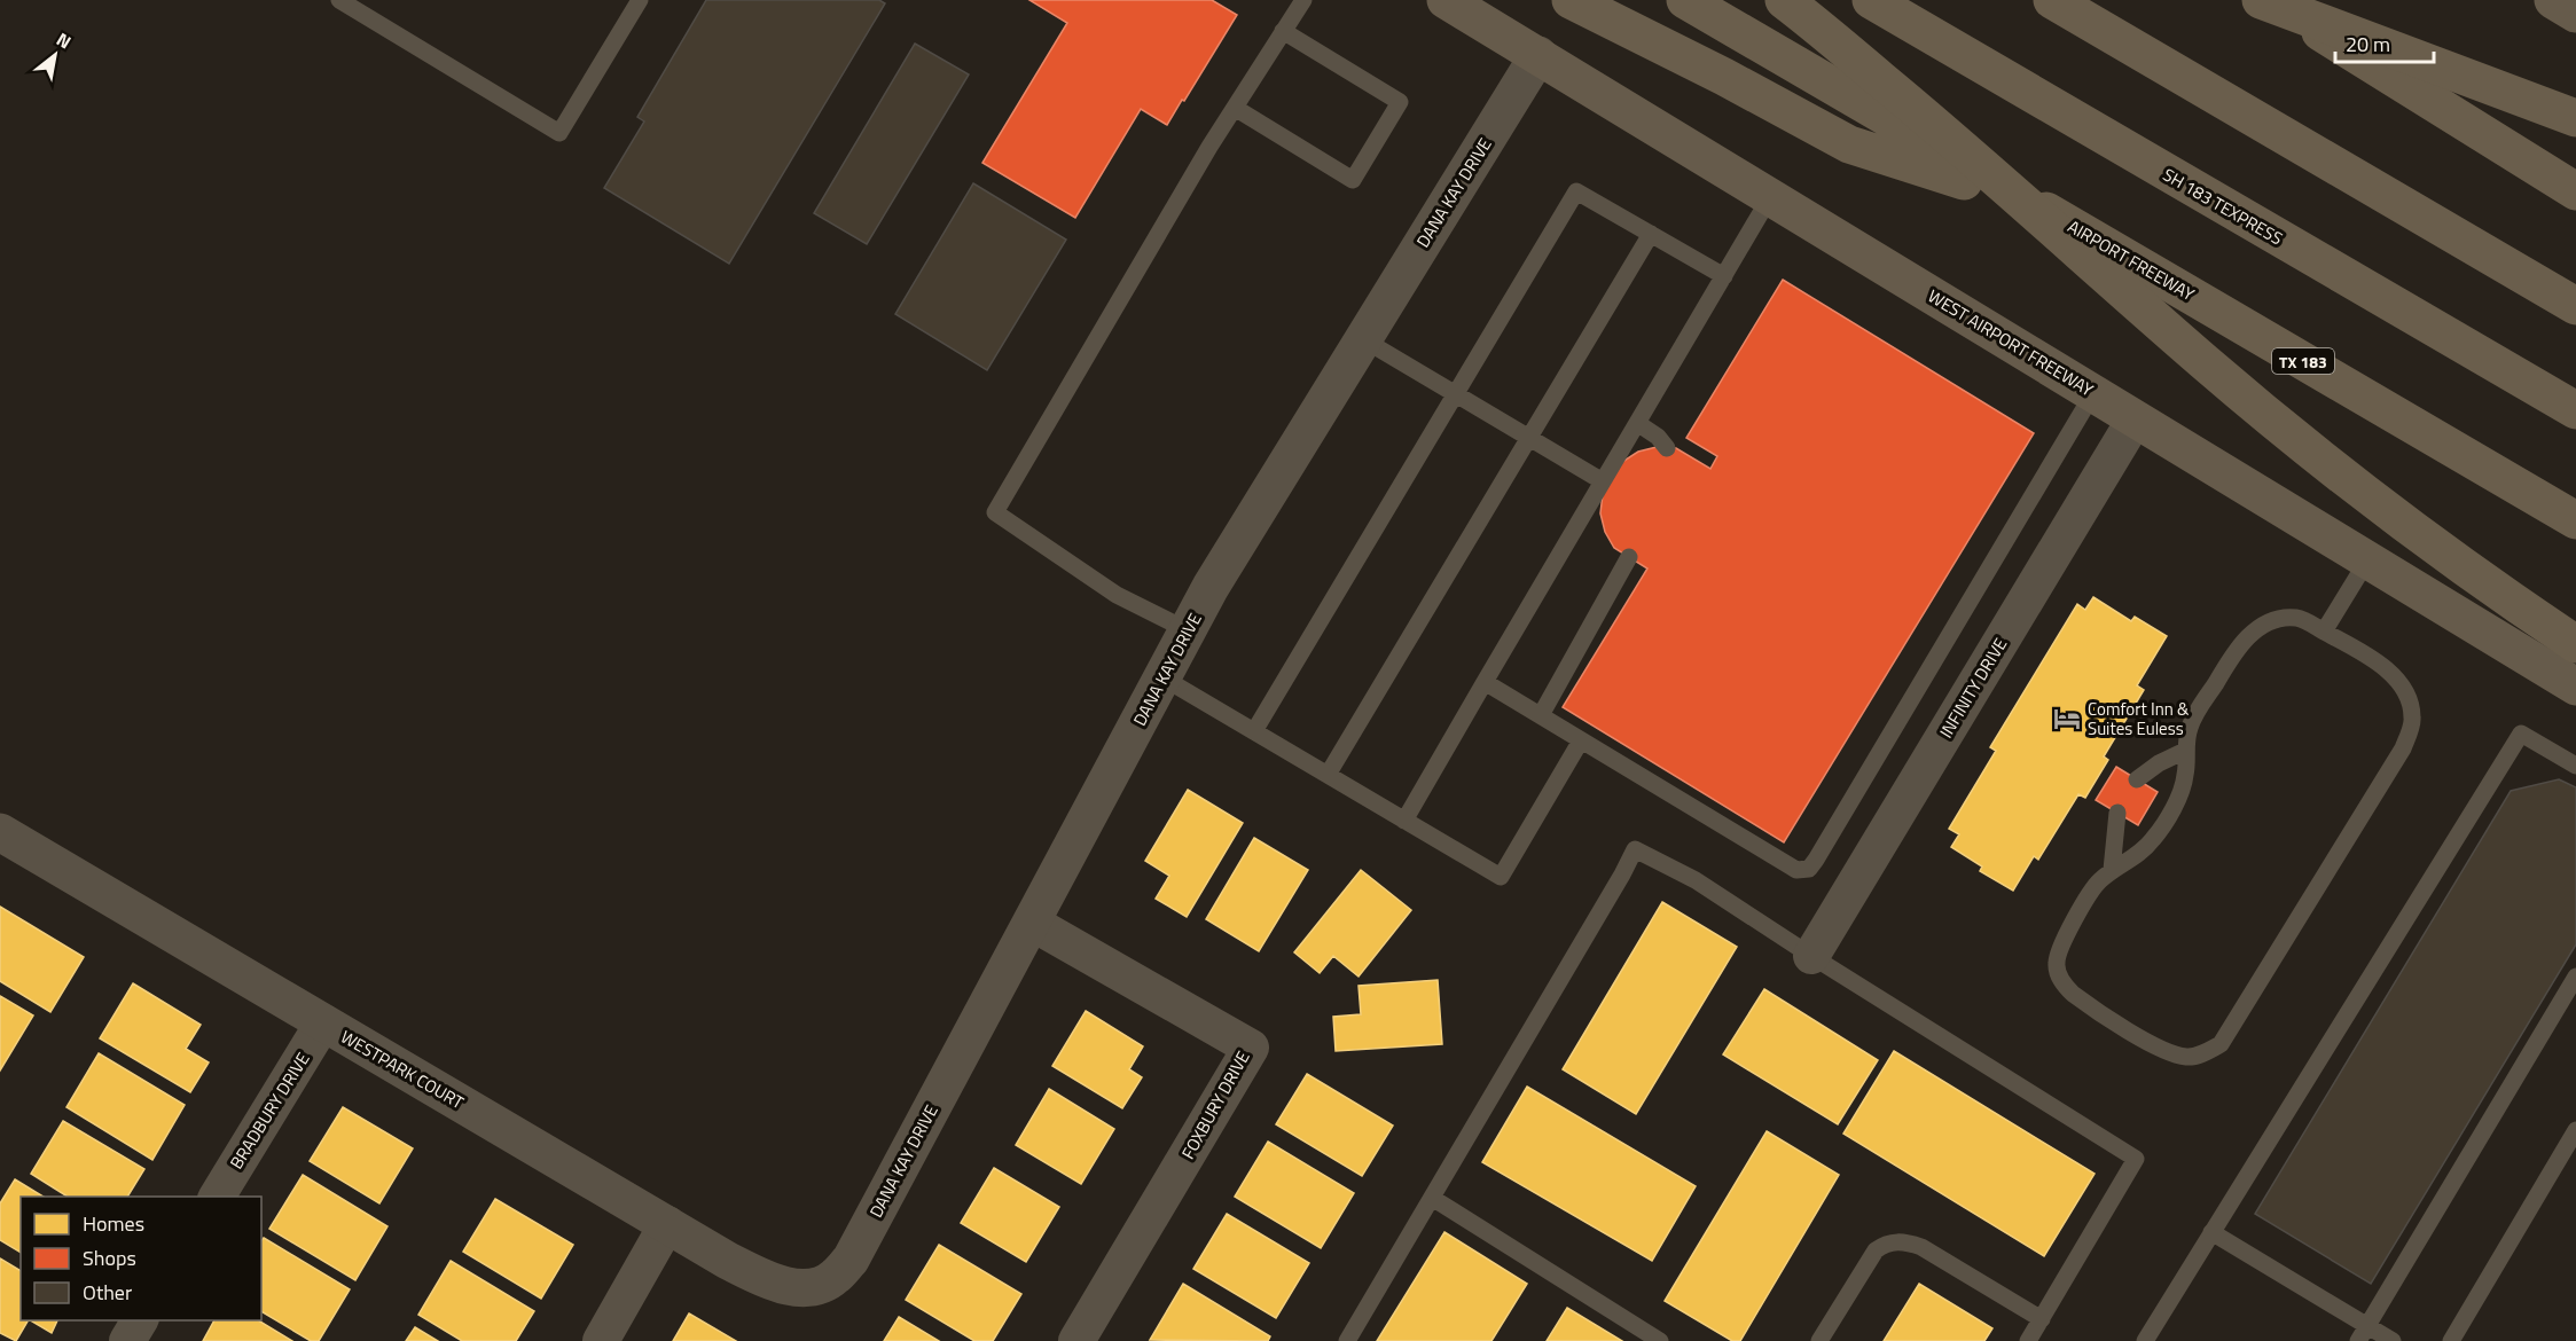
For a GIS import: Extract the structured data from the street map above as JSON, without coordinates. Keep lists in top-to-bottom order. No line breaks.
{"streets":{"highway":["SH 183 TEXPRESS","AIRPORT FREEWAY","TX 183"],"main road":["WEST AIRPORT FREEWAY"],"street":["DANA KAY DRIVE","INFINITY DRIVE","WESTPARK COURT","FOXBURY DRIVE","BRADBURY DRIVE"]},"crossings":[["DANA KAY DRIVE","WEST AIRPORT FREEWAY"],["DANA KAY DRIVE","WESTPARK COURT"],["DANA KAY DRIVE","FOXBURY DRIVE"],["WEST AIRPORT FREEWAY","INFINITY DRIVE"],["WESTPARK COURT","BRADBURY DRIVE"]],"places":{"hotel":["Comfort Inn & Suites Euless"]},"legend":["Homes","Shops","Other"],"scale_bar":"20 m","north":"top right"}
